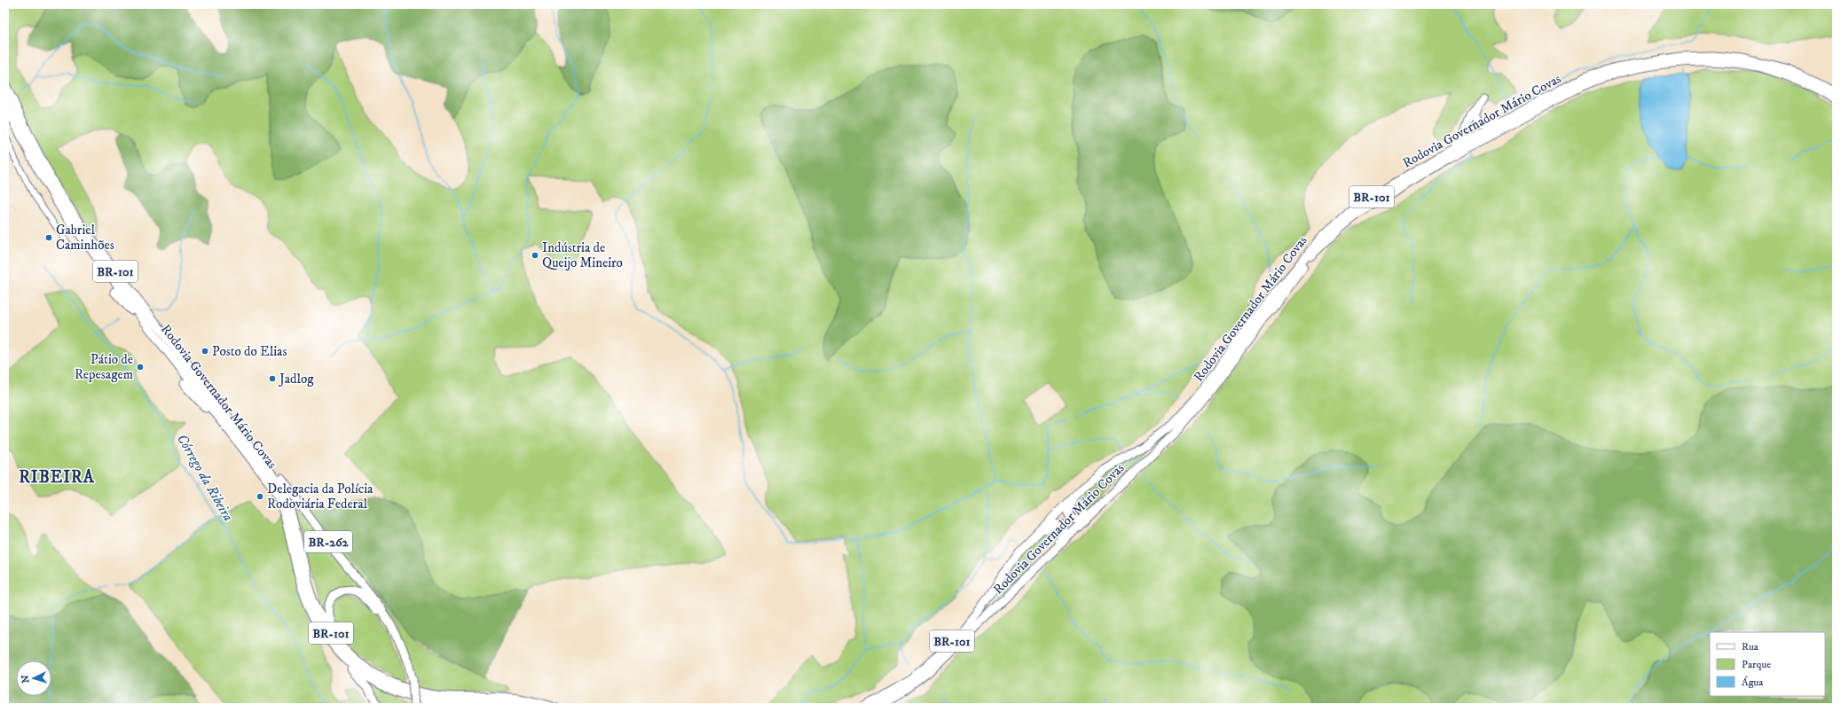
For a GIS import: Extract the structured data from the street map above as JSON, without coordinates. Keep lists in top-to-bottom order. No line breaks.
{"streets":{"highway":["Rodovia Governador Mário Covas","BR-101","BR-262"]},"crossings":[["Rodovia Governador Mário Covas","BR-262"]],"districts":["RIBEIRA"],"water":["Córrego da Ribeira"],"places":["Gabriel Caminhões","Indústria de Queijo Mineiro","Posto do Elias","Pátio de Repesagem","Jadlog","Delegacia da Polícia Rodoviária Federal"],"legend":["Rua","Parque","Água"],"north":"left"}
